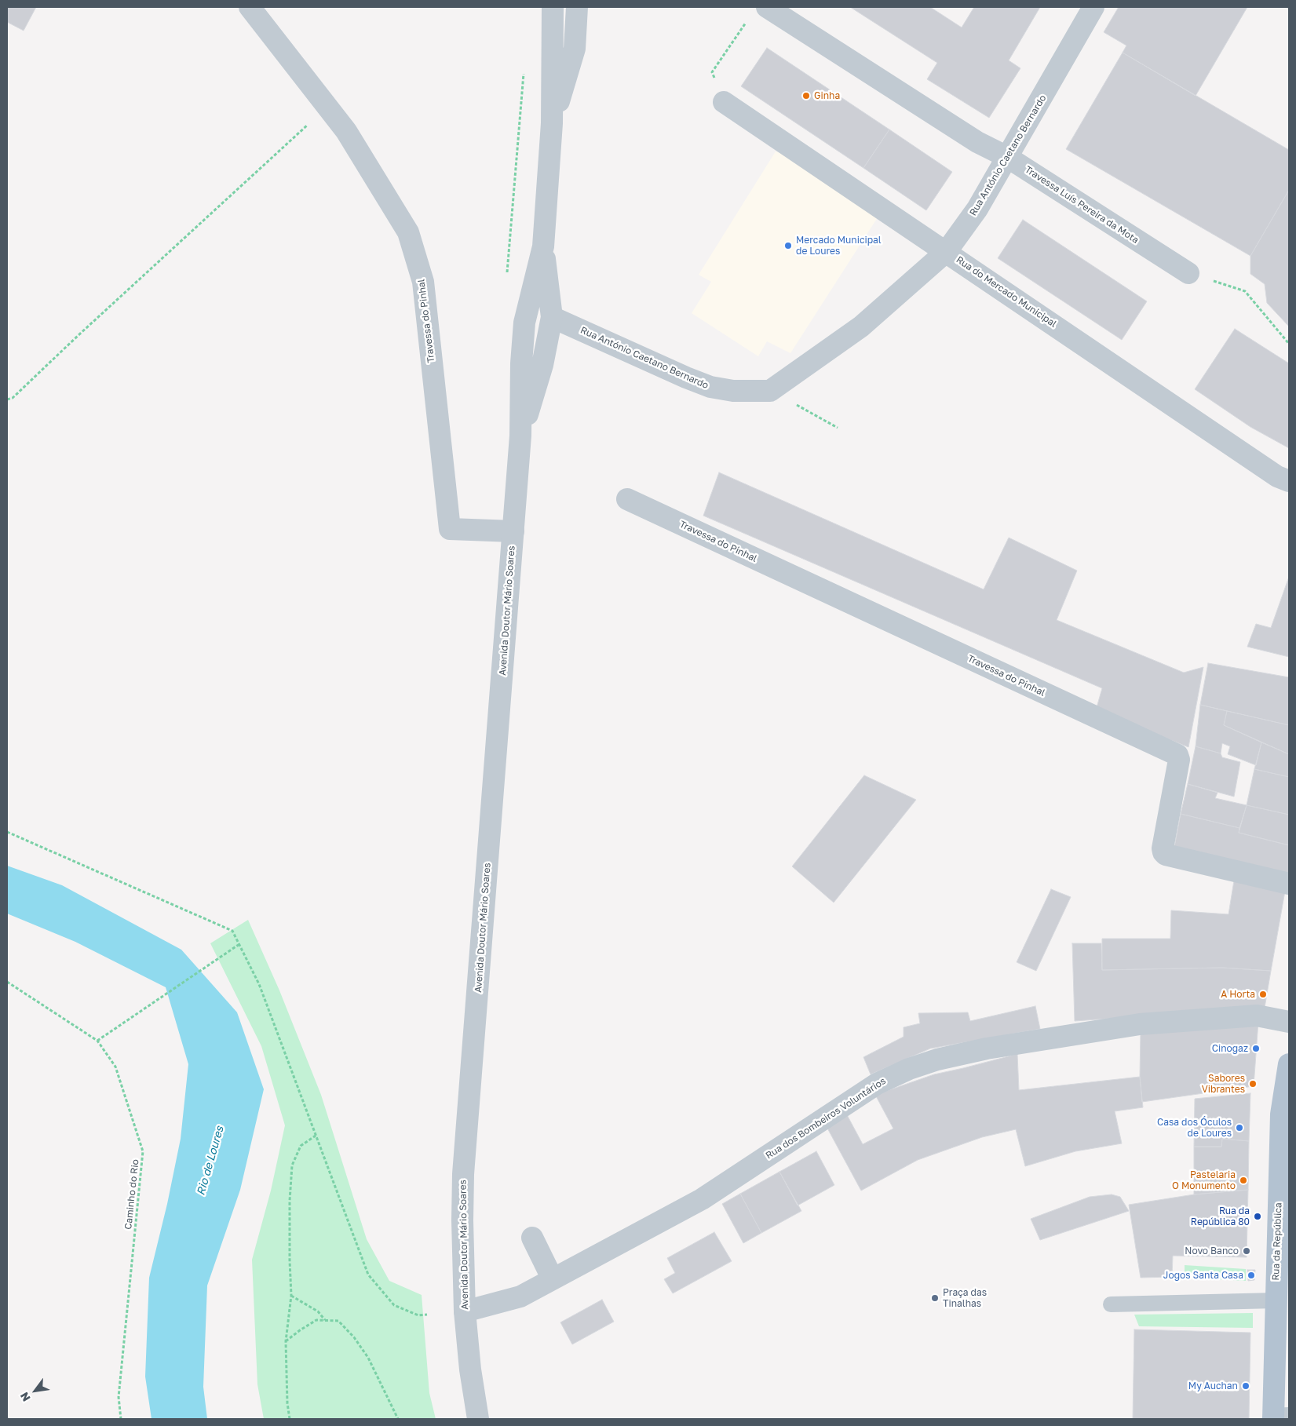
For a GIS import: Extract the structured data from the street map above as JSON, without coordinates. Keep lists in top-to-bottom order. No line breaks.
{"streets":{"main road":["Rua da República"],"street":["Rua António Caetano Bernardo","Travessa Luís Pereira da Mota","Rua do Mercado Municipal","Travessa do Pinhal","Avenida Doutor Mário Soares","Rua dos Bombeiros Voluntários"],"path":["Caminho do Rio"]},"crossings":[["Rua António Caetano Bernardo","Travessa Luís Pereira da Mota"],["Rua António Caetano Bernardo","Rua do Mercado Municipal"],["Rua António Caetano Bernardo","Avenida Doutor Mário Soares"],["Travessa do Pinhal","Avenida Doutor Mário Soares"],["Avenida Doutor Mário Soares","Rua dos Bombeiros Voluntários"]],"water":["Rio de Loures"],"places":["Ginha","Mercado Municipal de Loures","A Horta","Cinogaz","Sabores Vibrantes","Casa dos Óculos de Loures","Pastelaria O Monumento","Rua da República 80","Novo Banco","Jogos Santa Casa","Praça das Tinalhas","My Auchan"],"north":"bottom left"}
